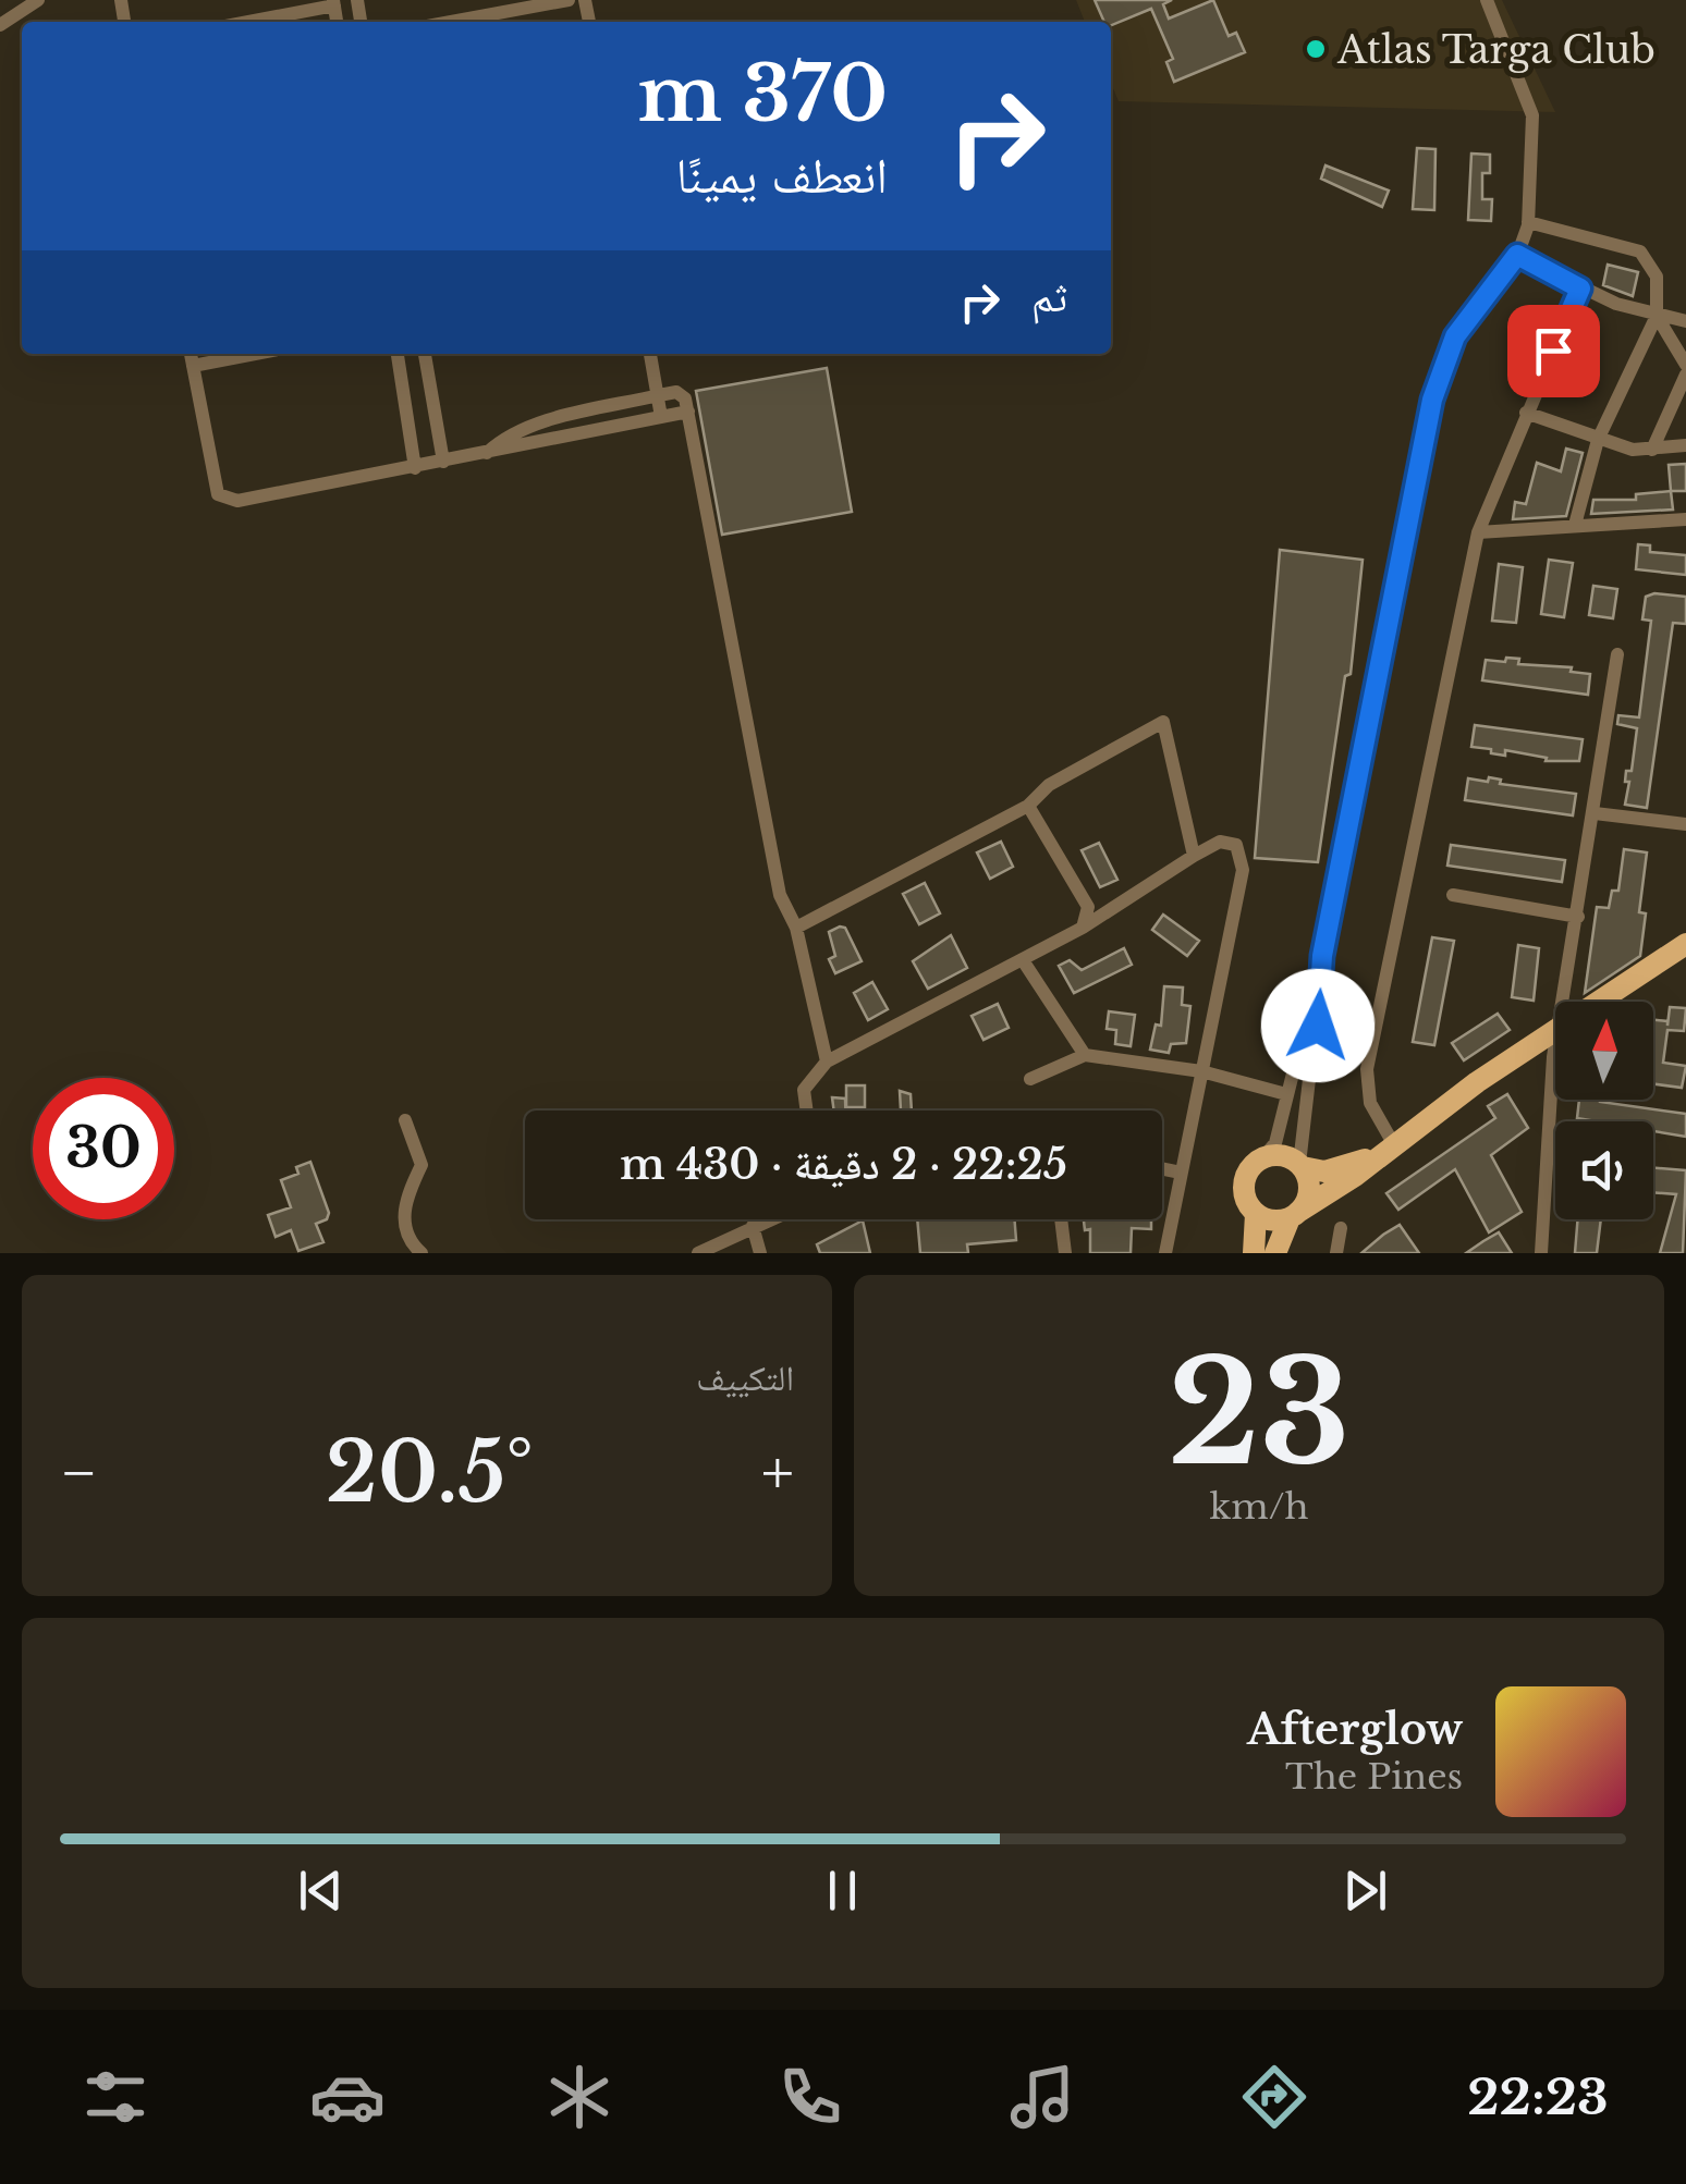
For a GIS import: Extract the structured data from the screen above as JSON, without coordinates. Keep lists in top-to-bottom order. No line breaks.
{"places":["Atlas Targa Club"],"north":"top","page":{"turn":["370 m","انعطف يمينًا"],"then":"ثم","limit":"30","trip":"22:25 · 2 دقيقة · 430 m","tile":[["23","km/h"],"التكييف"],"heat":["−","20.5°","+"],"song":["Afterglow","The Pines"],"tabs":"22:23"}}
